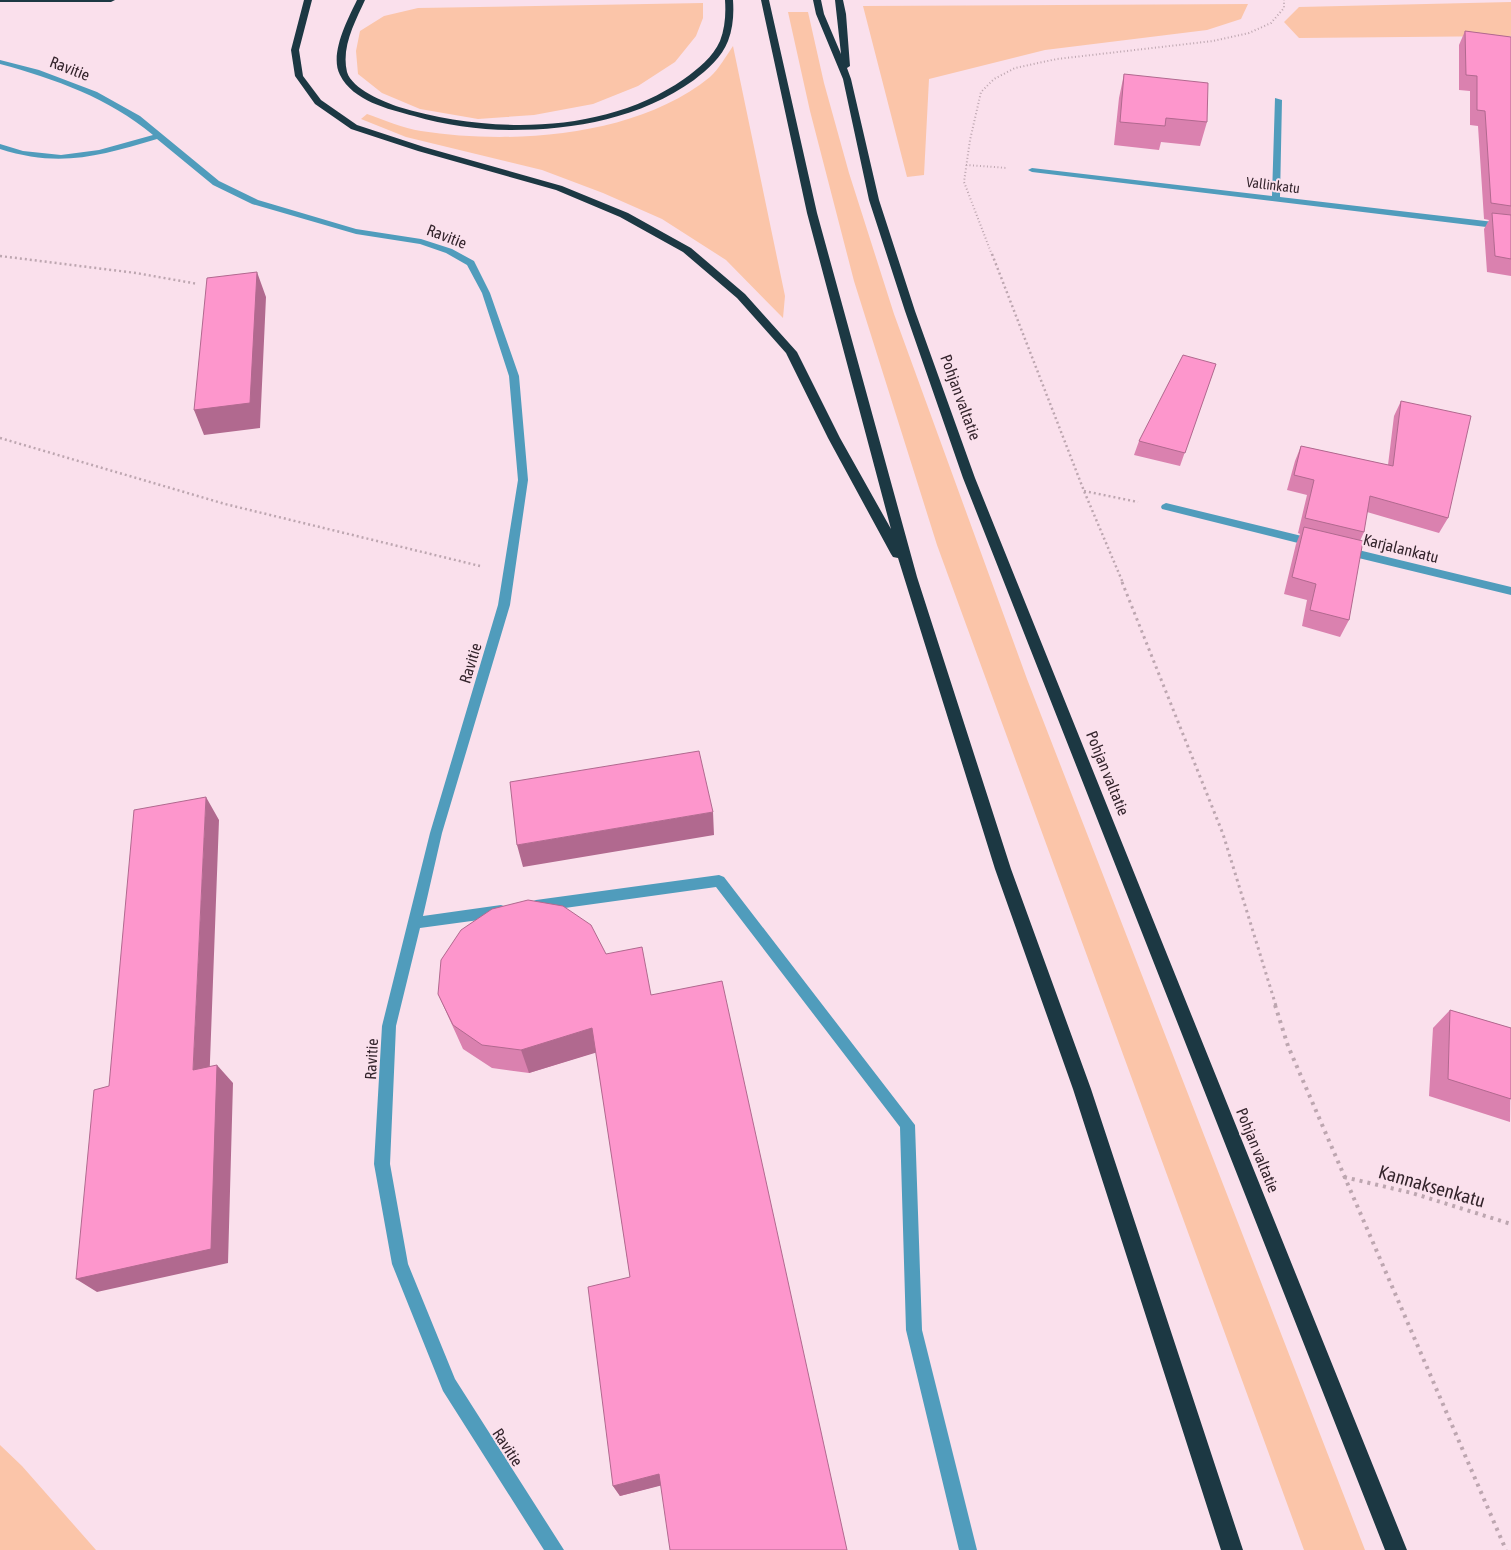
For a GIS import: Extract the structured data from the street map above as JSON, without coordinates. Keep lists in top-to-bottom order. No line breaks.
{"streets":{"highway":["Pohjan valtatie"],"street":["Ravitie","Vallinkatu","Karjalankatu"],"path":["Kannaksenkatu"]}}
